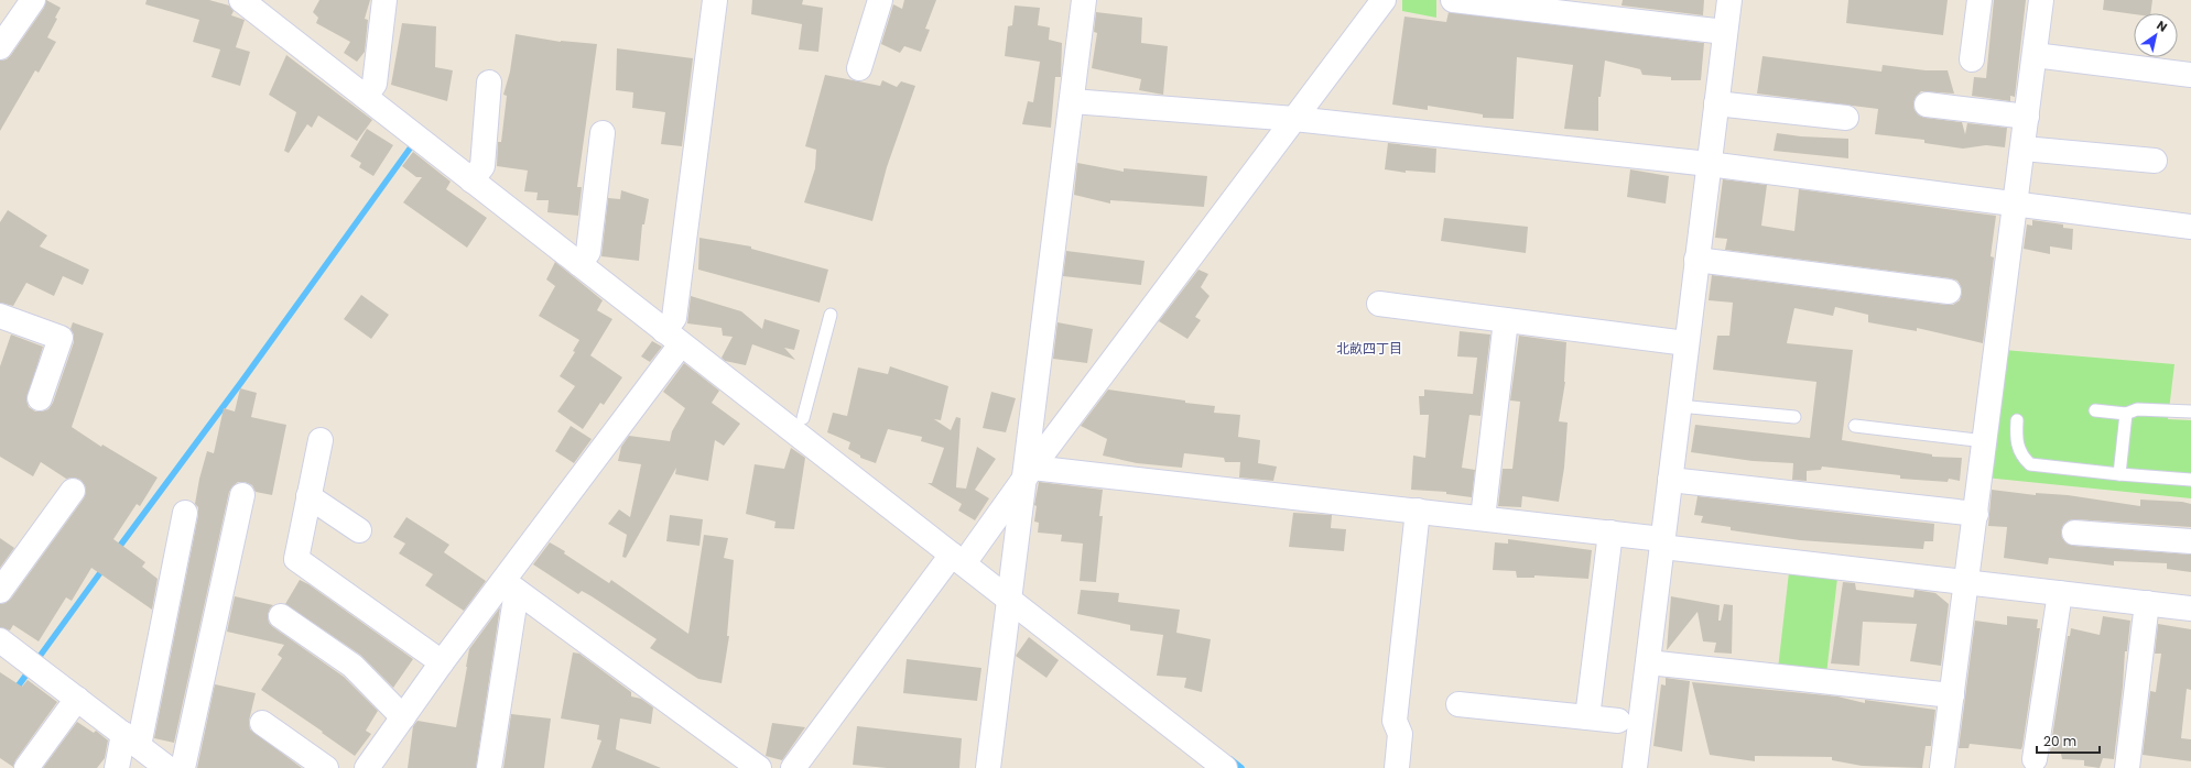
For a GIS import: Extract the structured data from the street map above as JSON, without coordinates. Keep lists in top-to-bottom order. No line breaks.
{"districts":["北畝四丁目"],"scale_bar":"20 m","north":"top right"}
